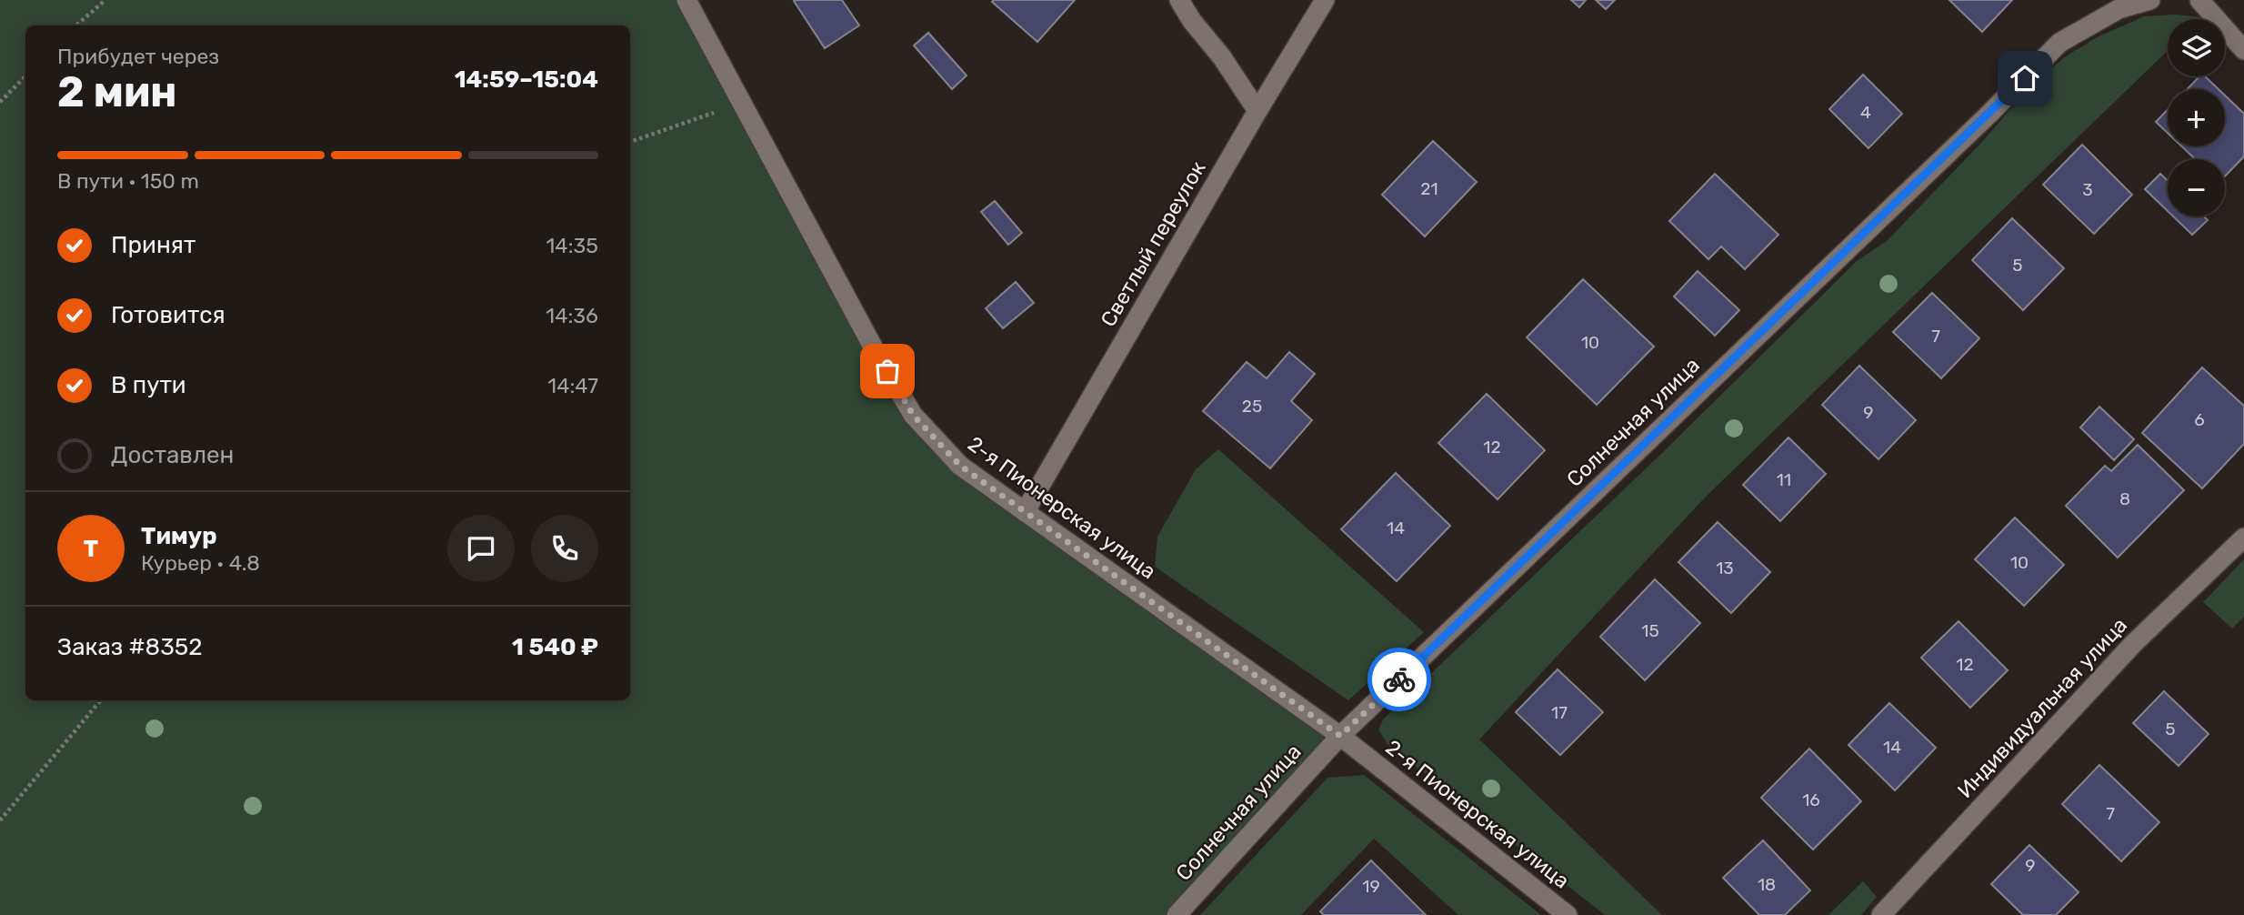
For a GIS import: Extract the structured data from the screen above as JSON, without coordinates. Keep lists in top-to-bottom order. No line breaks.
{"streets":{"street":["Светлый переулок","Солнечная улица","2-я Пионерская улица","Индивидуальная улица"]},"crossings":[["Светлый переулок","2-я Пионерская улица"],["Солнечная улица","2-я Пионерская улица"]],"house_numbers":["4","21","3","5","7","10","25","9","6","12","11","8","14","10","13","15","12","17","5","14","16","7","9","18","19"],"page":{"map_buttons":["+","−"],"heading":["2 мин","Прибудет через","14:59–15:04"],"panel":["Тимур","Курьер · 4.8","Заказ #8352","1 540 ₽"],"bar":"В пути · 150 m","list":[["Принят","14:35"],["Готовится","14:36"],["В пути","14:47"],"Доставлен"],"round":"Т"}}
